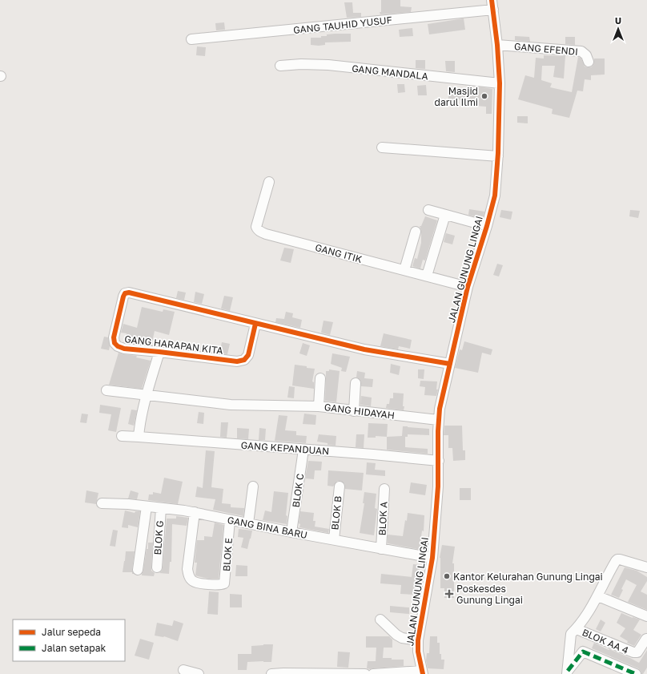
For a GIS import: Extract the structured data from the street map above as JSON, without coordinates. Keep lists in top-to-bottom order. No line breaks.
{"streets":{"street":["GANG TAUHID YUSUF","GANG EFENDI","GANG MANDALA","GANG ITIK","JALAN GUNUNG LINGAI","GANG HARAPAN KITA","GANG HIDAYAH","GANG KEPANDUAN","BLOK C","BLOK B","BLOK A","GANG BINA BARU","BLOK G","BLOK E","BLOK AA 4"]},"crossings":[["GANG TAUHID YUSUF","JALAN GUNUNG LINGAI"],["GANG EFENDI","JALAN GUNUNG LINGAI"],["GANG MANDALA","JALAN GUNUNG LINGAI"],["GANG ITIK","JALAN GUNUNG LINGAI"],["JALAN GUNUNG LINGAI","GANG HARAPAN KITA"],["JALAN GUNUNG LINGAI","GANG HIDAYAH"],["JALAN GUNUNG LINGAI","GANG KEPANDUAN"],["JALAN GUNUNG LINGAI","GANG BINA BARU"],["GANG HARAPAN KITA","GANG HIDAYAH"],["GANG HARAPAN KITA","GANG KEPANDUAN"],["GANG KEPANDUAN","BLOK C"],["BLOK C","GANG BINA BARU"],["BLOK B","GANG BINA BARU"],["BLOK A","GANG BINA BARU"],["GANG BINA BARU","BLOK G"],["GANG BINA BARU","BLOK E"]],"places":{"other":["Masjid darul Ilmi","Kantor Kelurahan Gunung Lingai"],"health":["Poskesdes Gunung Lingai"]},"legend":["Jalur sepeda","Jalan setapak"],"north":"top"}
